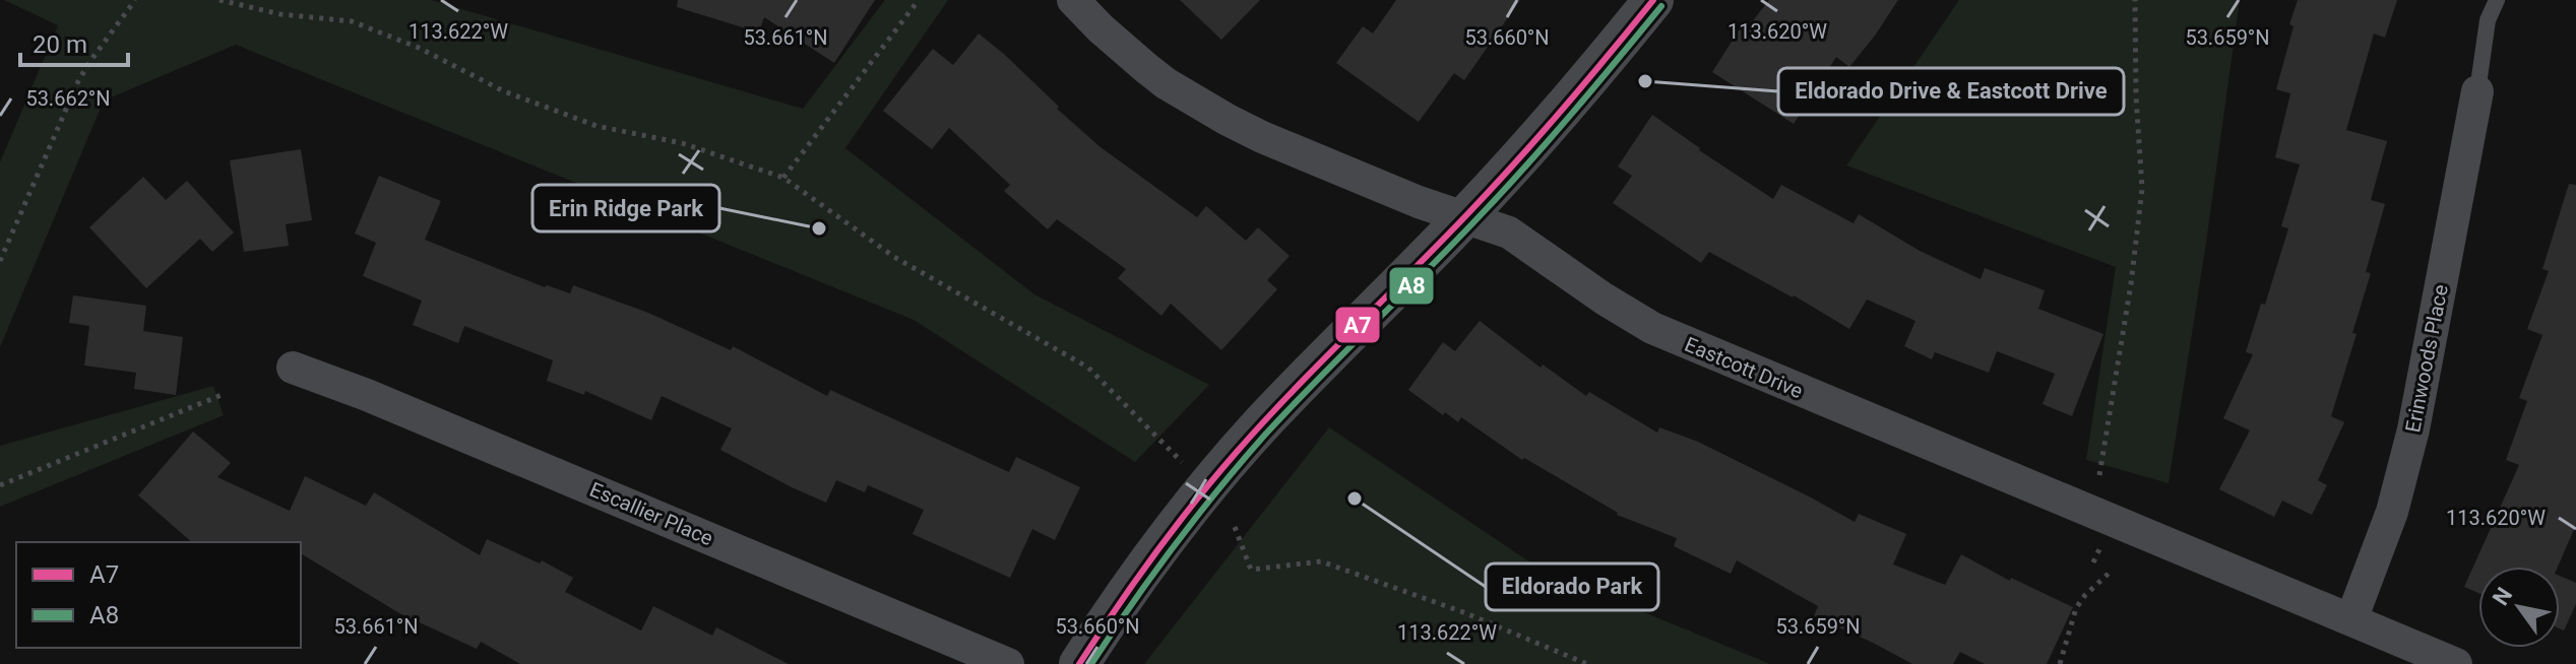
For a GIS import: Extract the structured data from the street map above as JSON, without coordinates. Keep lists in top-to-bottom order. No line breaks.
{"streets":{"street":["Erinwoods Place","Eastcott Drive","Escallier Place"]},"crossings":[["Erinwoods Place","Eastcott Drive"]],"places":["Eldorado Drive & Eastcott Drive","Erin Ridge Park","Eldorado Park"],"lines":["transit line A7","transit line A8"],"legend":["A7","A8"],"scale_bar":"20 m","north":"top left","coordinates":["113.622°W","113.620°W","53.661°N","53.660°N","53.659°N","53.662°N"]}
